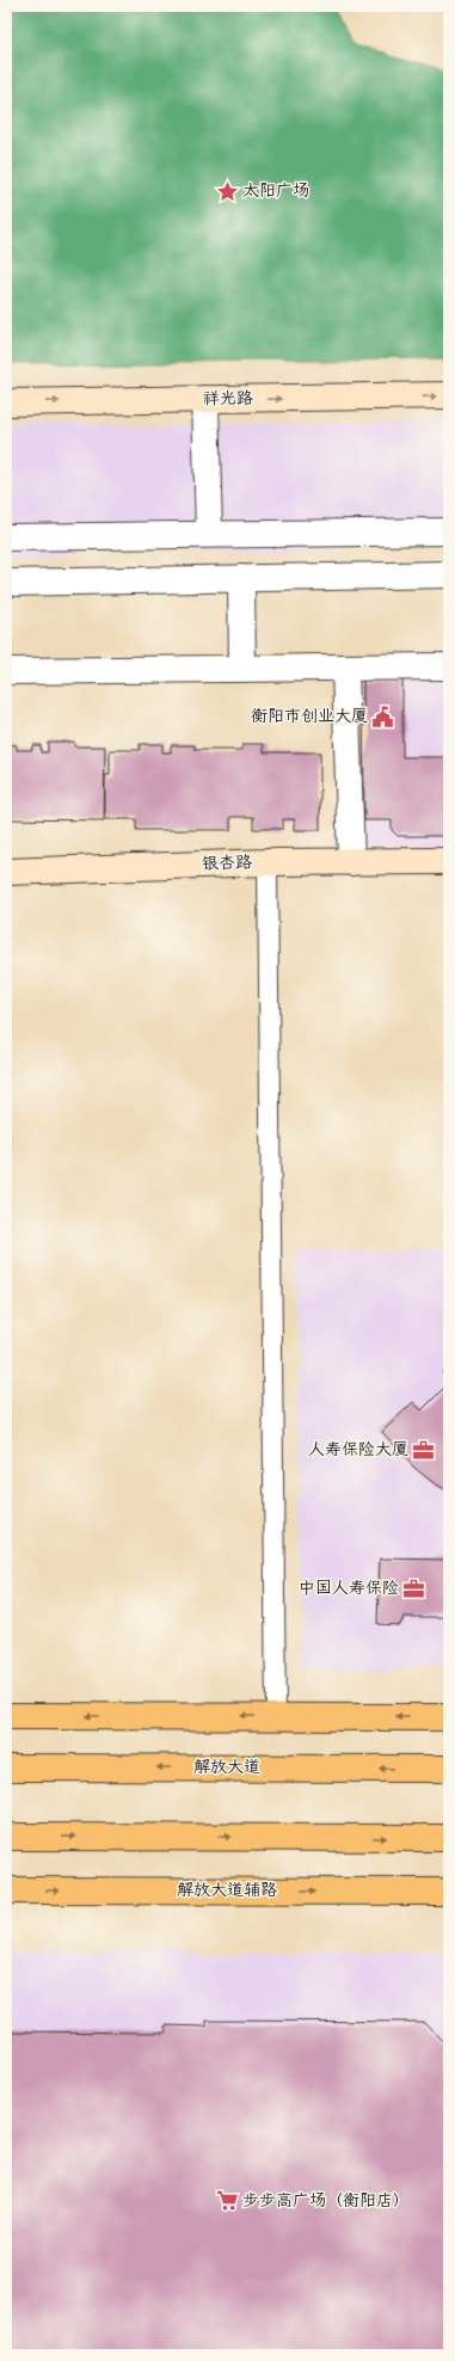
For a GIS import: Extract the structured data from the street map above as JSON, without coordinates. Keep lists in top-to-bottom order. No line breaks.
{"streets":{"main road":["解放大道","解放大道辅路"],"street":["祥光路","银杏路"]},"places":{"place":["太阳广场"],"public building":["衡阳市创业大厦"],"office":["人寿保险大厦","中国人寿保险"],"supermarket":["步步高广场（衡阳店）"]}}
